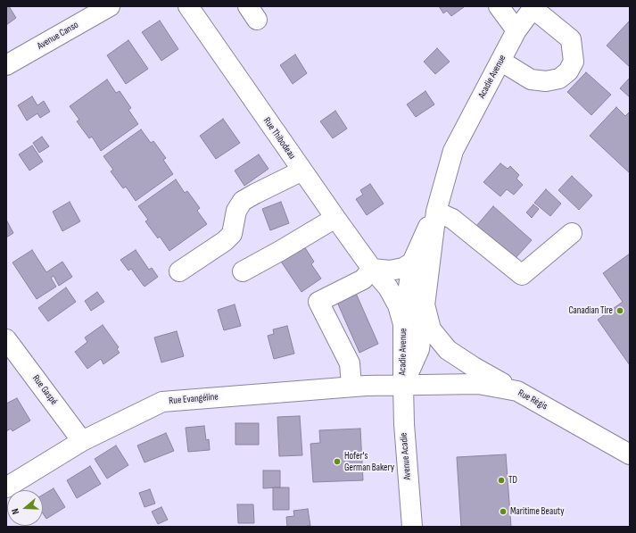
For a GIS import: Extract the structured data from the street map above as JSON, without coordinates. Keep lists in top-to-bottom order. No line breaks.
{"streets":{"street":["Avenue Canso","Acadie Avenue","Rue Thibodeau","Rue Gaspé","Rue Evangéline","Rue Régis","Avenue Acadie"]},"crossings":[["Acadie Avenue","Rue Thibodeau"],["Acadie Avenue","Rue Evangéline"],["Acadie Avenue","Rue Régis"],["Acadie Avenue","Avenue Acadie"],["Rue Gaspé","Rue Evangéline"],["Rue Evangéline","Rue Régis"],["Rue Evangéline","Avenue Acadie"],["Rue Régis","Avenue Acadie"]],"places":["Canadian Tire","Hofer's German Bakery","TD","Maritime Beauty"],"north":"left"}
